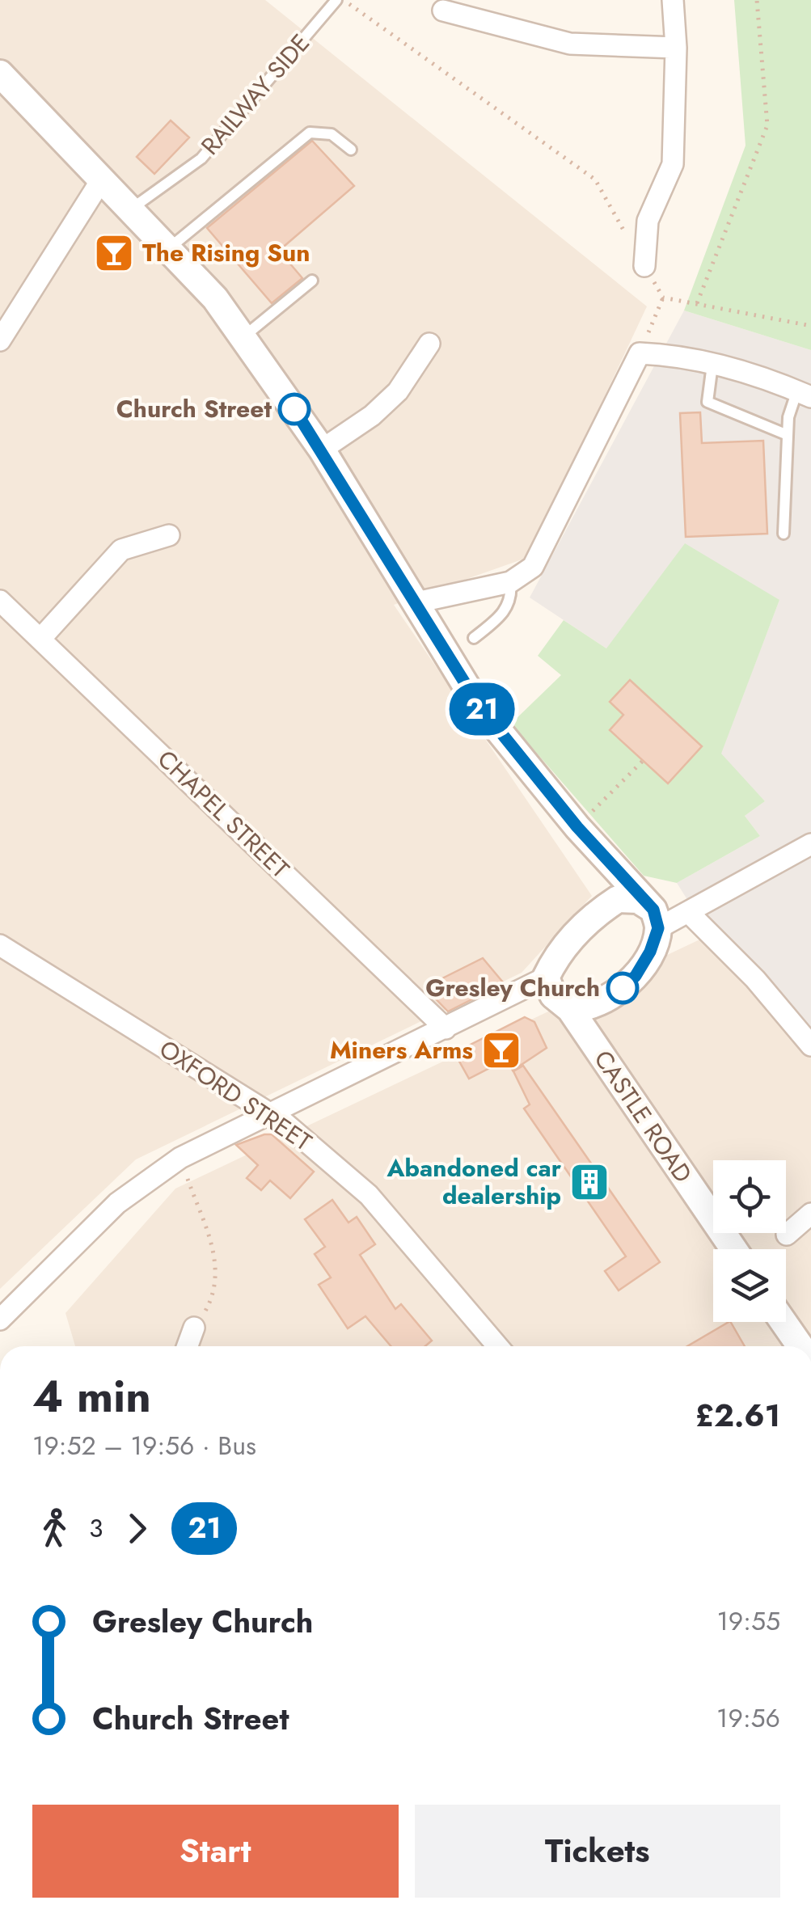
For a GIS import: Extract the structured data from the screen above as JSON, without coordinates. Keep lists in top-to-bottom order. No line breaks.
{"streets":{"street":["CHAPEL STREET","OXFORD STREET","CASTLE ROAD"],"lane":["RAILWAY SIDE"]},"places":{"bar":["The Rising Sun","Miners Arms"],"other":["Church Street","Gresley Church"],"building":["Abandoned car dealership"]},"lines":["bus line 21"],"page":{"on_map":"21","heading":["4 min","19:52 – 19:56 · Bus","£2.61"],"legs":["3","21"],"list":[{"name":"Gresley Church","value":"19:55"},{"name":"Church Street","value":"19:56"}],"buttons":["Start","Tickets"]}}
